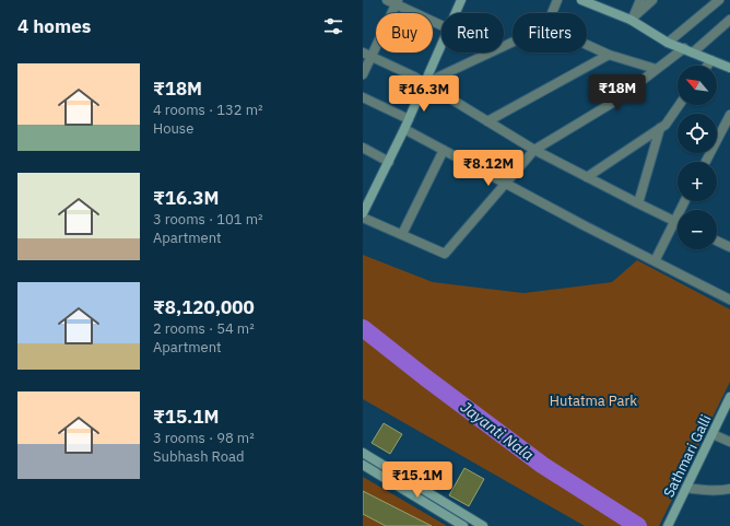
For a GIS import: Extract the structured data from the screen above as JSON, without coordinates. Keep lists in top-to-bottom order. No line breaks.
{"streets":{"street":["Sathmari Galli"]},"water":["Jayanti Nala"],"parks":["Hutatma Park"],"north":"top left","page":{"heading":"4 homes","chip":["Buy","Rent","Filters"],"list":[{"name":"₹18M","note":"4 rooms · 132 m² · House"},{"name":"₹16.3M","note":"3 rooms · 101 m² · Apartment"},{"name":"₹8,120,000","note":"2 rooms · 54 m² · Apartment"},{"name":"₹15.1M","note":"3 rooms · 98 m² · Subhash Road"}],"map_buttons":["+","−"],"price":["₹18M","₹16.3M","₹8.12M","₹15.1M"]}}
